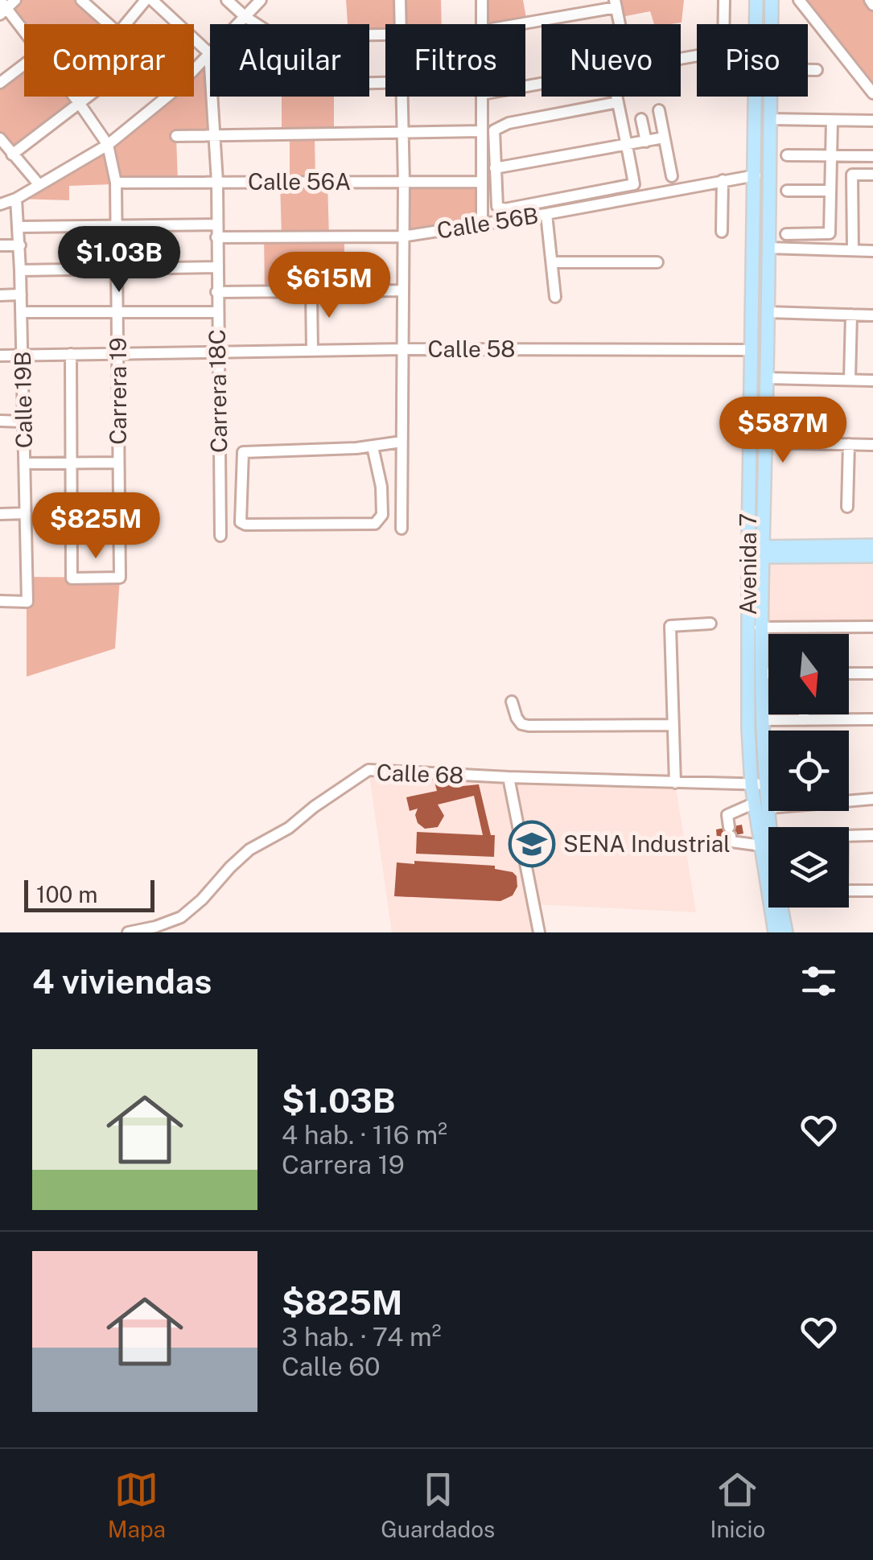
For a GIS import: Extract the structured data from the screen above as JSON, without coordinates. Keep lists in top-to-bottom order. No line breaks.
{"streets":{"main road":["Avenida 7"],"street":["Calle 56A","Calle 56B","Calle 58","Carrera 19","Carrera 18C","Calle 19B","Calle 68"]},"crossings":[["Calle 56A","Carrera 19"],["Calle 56A","Carrera 18C"],["Calle 56B","Carrera 18C"],["Calle 56B","Avenida 7"],["Calle 58","Carrera 19"],["Calle 58","Carrera 18C"],["Calle 58","Calle 19B"],["Calle 58","Avenida 7"],["Avenida 7","Calle 68"]],"places":{"school or university":["SENA Industrial"]},"scale_bar":"100 m","north":"bottom","page":{"chip":["Comprar","Alquilar","Filtros","Nuevo","Piso"],"price":["$1.03B","$615M","$587M","$825M"],"scale":"100 m","heading":"4 viviendas","list":[{"name":"$1.03B","note":"4 hab. · 116 m² · Carrera 19"},{"name":"$825M","note":"3 hab. · 74 m² · Calle 60"}],"tabs":["Mapa","Guardados","Inicio"]}}
